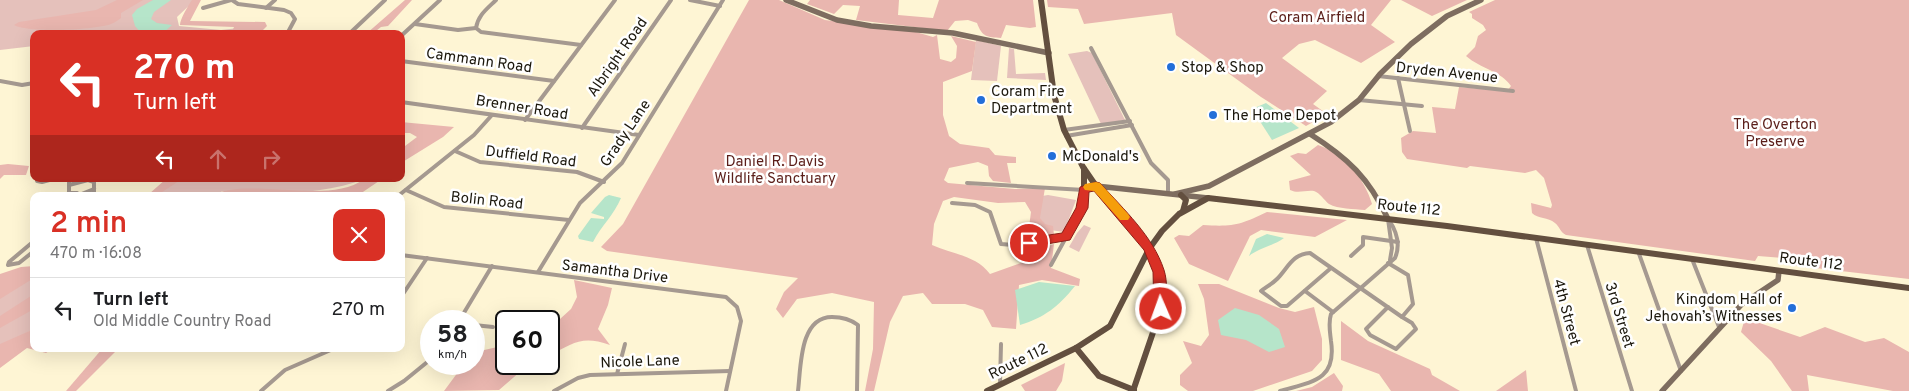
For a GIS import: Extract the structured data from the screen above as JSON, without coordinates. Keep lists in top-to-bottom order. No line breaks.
{"streets":{"main road":["Route 112"],"street":["Albright Road","Cammann Road","Dryden Avenue","Brenner Road","Grady Lane","Duffield Road","Bolin Road","Samantha Drive","4th Street","3rd Street","Nicole Lane"]},"crossings":[["Albright Road","Brenner Road"],["Brenner Road","Grady Lane"],["Grady Lane","Duffield Road"],["Grady Lane","Bolin Road"],["Grady Lane","Samantha Drive"],["Route 112","4th Street"],["Route 112","3rd Street"],["Samantha Drive","Nicole Lane"]],"parks":["Coram Airfield","The Overton Preserve","Daniel R. Davis Wildlife Sanctuary"],"places":["Stop & Shop","Coram Fire Department","The Home Depot","McDonald's","Kingdom Hall of Jehovah’s Witnesses"],"page":{"turn":["270 m","Turn left"],"heading":["2 min","470 m · 16:08"],"list":[{"name":"Turn left","note":"Old Middle Country Road","value":"270 m"}],"speed":"58 km/h","limit":"60"}}
